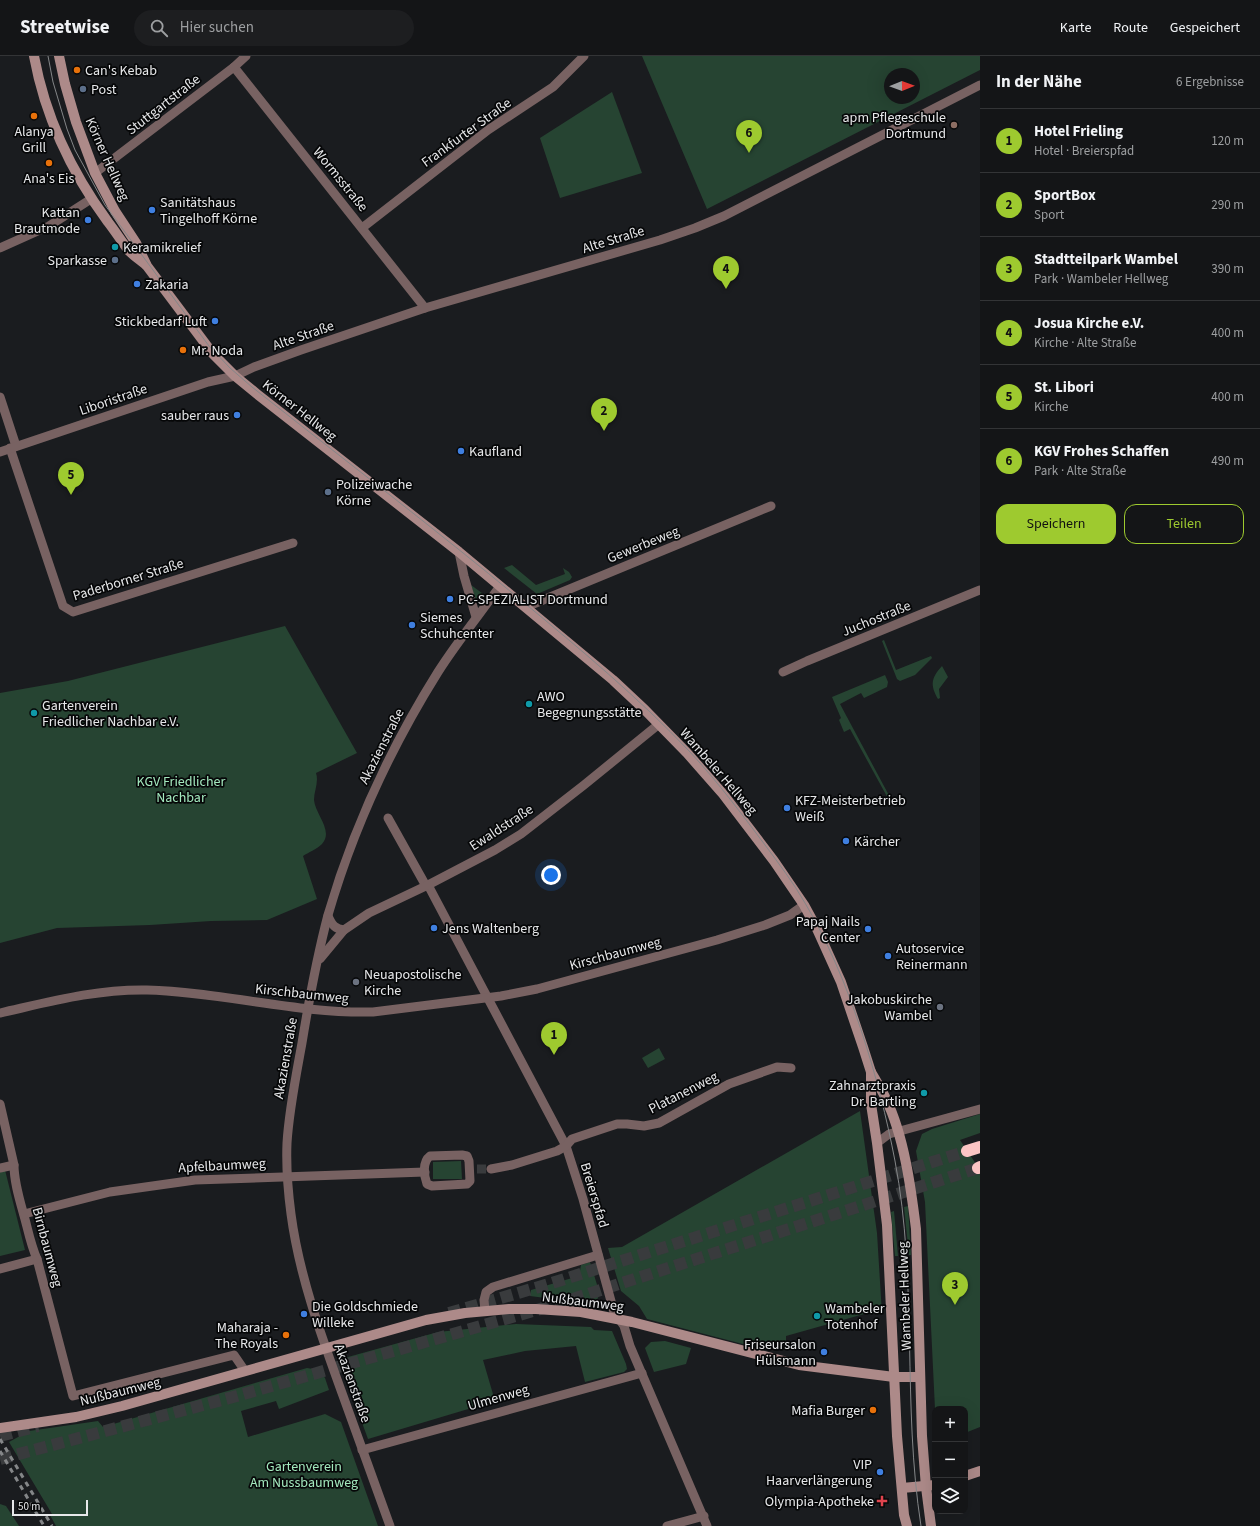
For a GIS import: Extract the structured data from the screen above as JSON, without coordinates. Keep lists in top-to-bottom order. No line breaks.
{"streets":{"main road":["Körner Hellweg","Wambeler Hellweg","Nußbaumweg"],"street":["Stuttgartstraße","Frankfurter Straße","Wormsstraße","Alte Straße","Liboristraße","Gewerbeweg","Paderborner Straße","Juchostraße","Akazienstraße","Ewaldstraße","Kirschbaumweg","Platanenweg","Apfelbaumweg","Breierspfad","Birnbaumweg","Ulmenweg"]},"crossings":[["Stuttgartstraße","Körner Hellweg"],["Stuttgartstraße","Wormsstraße"],["Frankfurter Straße","Wormsstraße"],["Körner Hellweg","Alte Straße"],["Körner Hellweg","Liboristraße"],["Körner Hellweg","Wambeler Hellweg"],["Wormsstraße","Alte Straße"],["Alte Straße","Liboristraße"],["Liboristraße","Paderborner Straße"],["Gewerbeweg","Wambeler Hellweg"],["Akazienstraße","Wambeler Hellweg"],["Akazienstraße","Ewaldstraße"],["Akazienstraße","Kirschbaumweg"],["Akazienstraße","Apfelbaumweg"],["Akazienstraße","Nußbaumweg"],["Akazienstraße","Ulmenweg"],["Wambeler Hellweg","Ewaldstraße"],["Wambeler Hellweg","Kirschbaumweg"],["Wambeler Hellweg","Nußbaumweg"],["Ewaldstraße","Breierspfad"],["Kirschbaumweg","Breierspfad"],["Platanenweg","Breierspfad"],["Apfelbaumweg","Birnbaumweg"],["Breierspfad","Nußbaumweg"],["Breierspfad","Ulmenweg"],["Birnbaumweg","Nußbaumweg"]],"parks":["KGV Friedlicher Nachbar","Gartenverein Am Nussbaumweg"],"places":{"other":["Can's Kebab","Post","Alanya Grill","apm Pflegeschule Dortmund","Ana's Eis","Sanitätshaus Tingelhoff Körne","Kattan Brautmode","Keramikrelief","Sparkasse","Zakaria","Stickbedarf Luft","Mr. Noda","sauber raus","Kaufland","Polizeiwache Körne","PC-SPEZIALIST Dortmund","Siemes Schuhcenter","AWO Begegnungsstätte","Gartenverein Friedlicher Nachbar e.V.","KFZ-Meisterbetrieb Weiß","Kärcher","Jens Waltenberg","Papaj Nails Center","Autoservice Reinermann","Neuapostolische Kirche","Jakobuskirche Wambel","Zahnarztpraxis Dr. Bartling","Die Goldschmiede Willeke","Wambeler Totenhof","Maharaja - The Royals","Friseursalon Hülsmann","Mafia Burger","VIP Haarverlängerung"],"health":["Olympia-Apotheke"]},"scale_bar":"50 m","north":"right","page":{"header":"Streetwise","search":"Hier suchen","nav":["Karte","Route","Gespeichert"],"heading":["In der Nähe","6 Ergebnisse"],"list":[{"mark":"1","name":"Hotel Frieling","note":"Hotel · Breierspfad","value":"120 m"},{"mark":"2","name":"SportBox","note":"Sport","value":"290 m"},{"mark":"3","name":"Stadtteilpark Wambel","note":"Park · Wambeler Hellweg","value":"390 m"},{"mark":"4","name":"Josua Kirche e.V.","note":"Kirche · Alte Straße","value":"400 m"},{"mark":"5","name":"St. Libori","note":"Kirche","value":"400 m"},{"mark":"6","name":"KGV Frohes Schaffen","note":"Park · Alte Straße","value":"490 m"}],"pins":["6","4","2","5","1","3"],"buttons":["Speichern","Teilen"],"map_buttons":["+","−"],"scale":"50 m"}}
